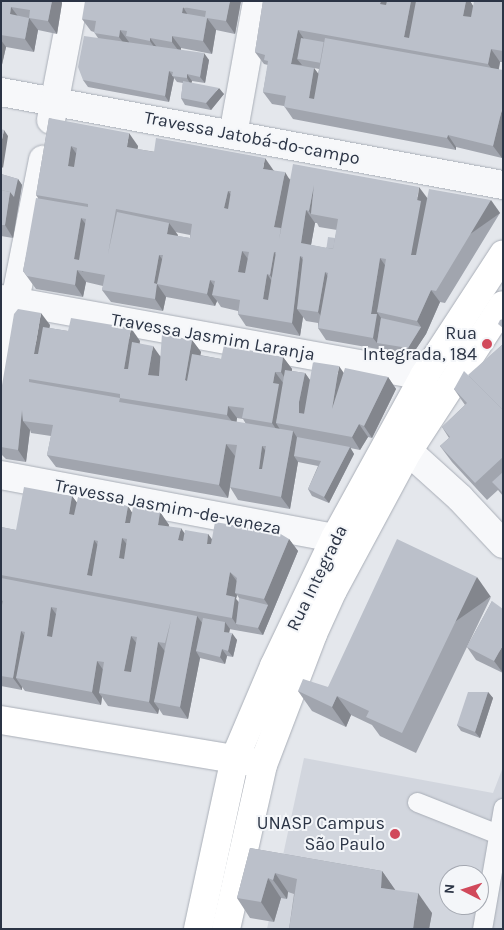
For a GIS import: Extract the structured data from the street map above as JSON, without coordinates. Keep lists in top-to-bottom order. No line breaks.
{"streets":{"main road":["Rua Integrada"],"street":["Travessa Jatobá-do-campo","Travessa Jasmim Laranja","Travessa Jasmim-de-veneza"]},"crossings":[["Travessa Jasmim Laranja","Rua Integrada"],["Travessa Jasmim-de-veneza","Rua Integrada"]],"places":["Rua Integrada, 184","UNASP Campus São Paulo"],"north":"left"}
